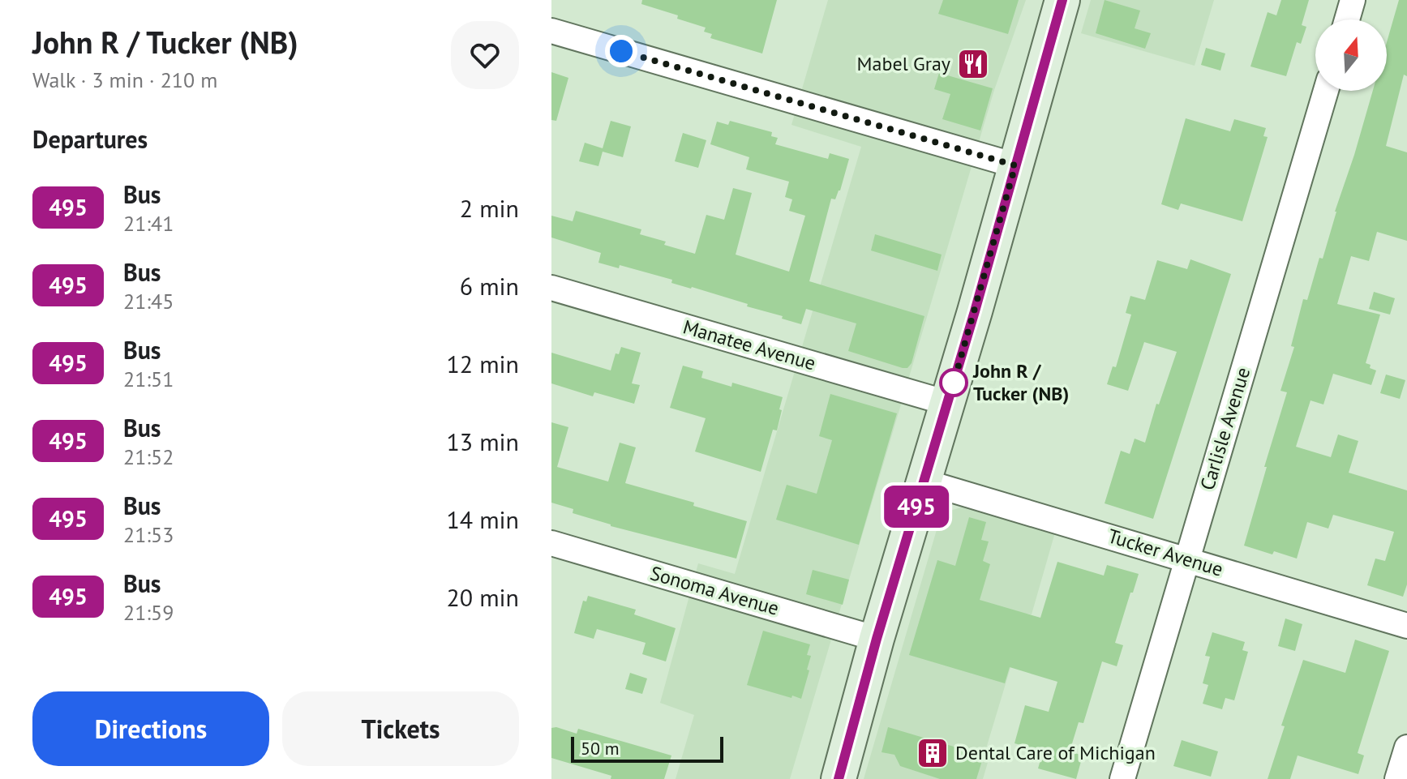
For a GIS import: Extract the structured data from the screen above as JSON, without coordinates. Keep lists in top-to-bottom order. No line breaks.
{"streets":{"street":["Manatee Avenue","Carlisle Avenue","Tucker Avenue","Sonoma Avenue"]},"crossings":[["Carlisle Avenue","Tucker Avenue"]],"places":{"restaurant":["Mabel Gray"],"other":["John R / Tucker (NB)"],"building":["Dental Care of Michigan"]},"lines":["bus line 495"],"scale_bar":"50 m","north":"top","page":{"heading":[["John R / Tucker (NB)","Walk · 3 min · 210 m"],"Departures"],"on_map":"495","list":[{"mark":"495","name":"Bus","note":"21:41","value":"2 min"},{"mark":"495","name":"Bus","note":"21:45","value":"6 min"},{"mark":"495","name":"Bus","note":"21:51","value":"12 min"},{"mark":"495","name":"Bus","note":"21:52","value":"13 min"},{"mark":"495","name":"Bus","note":"21:53","value":"14 min"},{"mark":"495","name":"Bus","note":"21:59","value":"20 min"}],"buttons":["Directions","Tickets"],"scale":"50 m"}}
